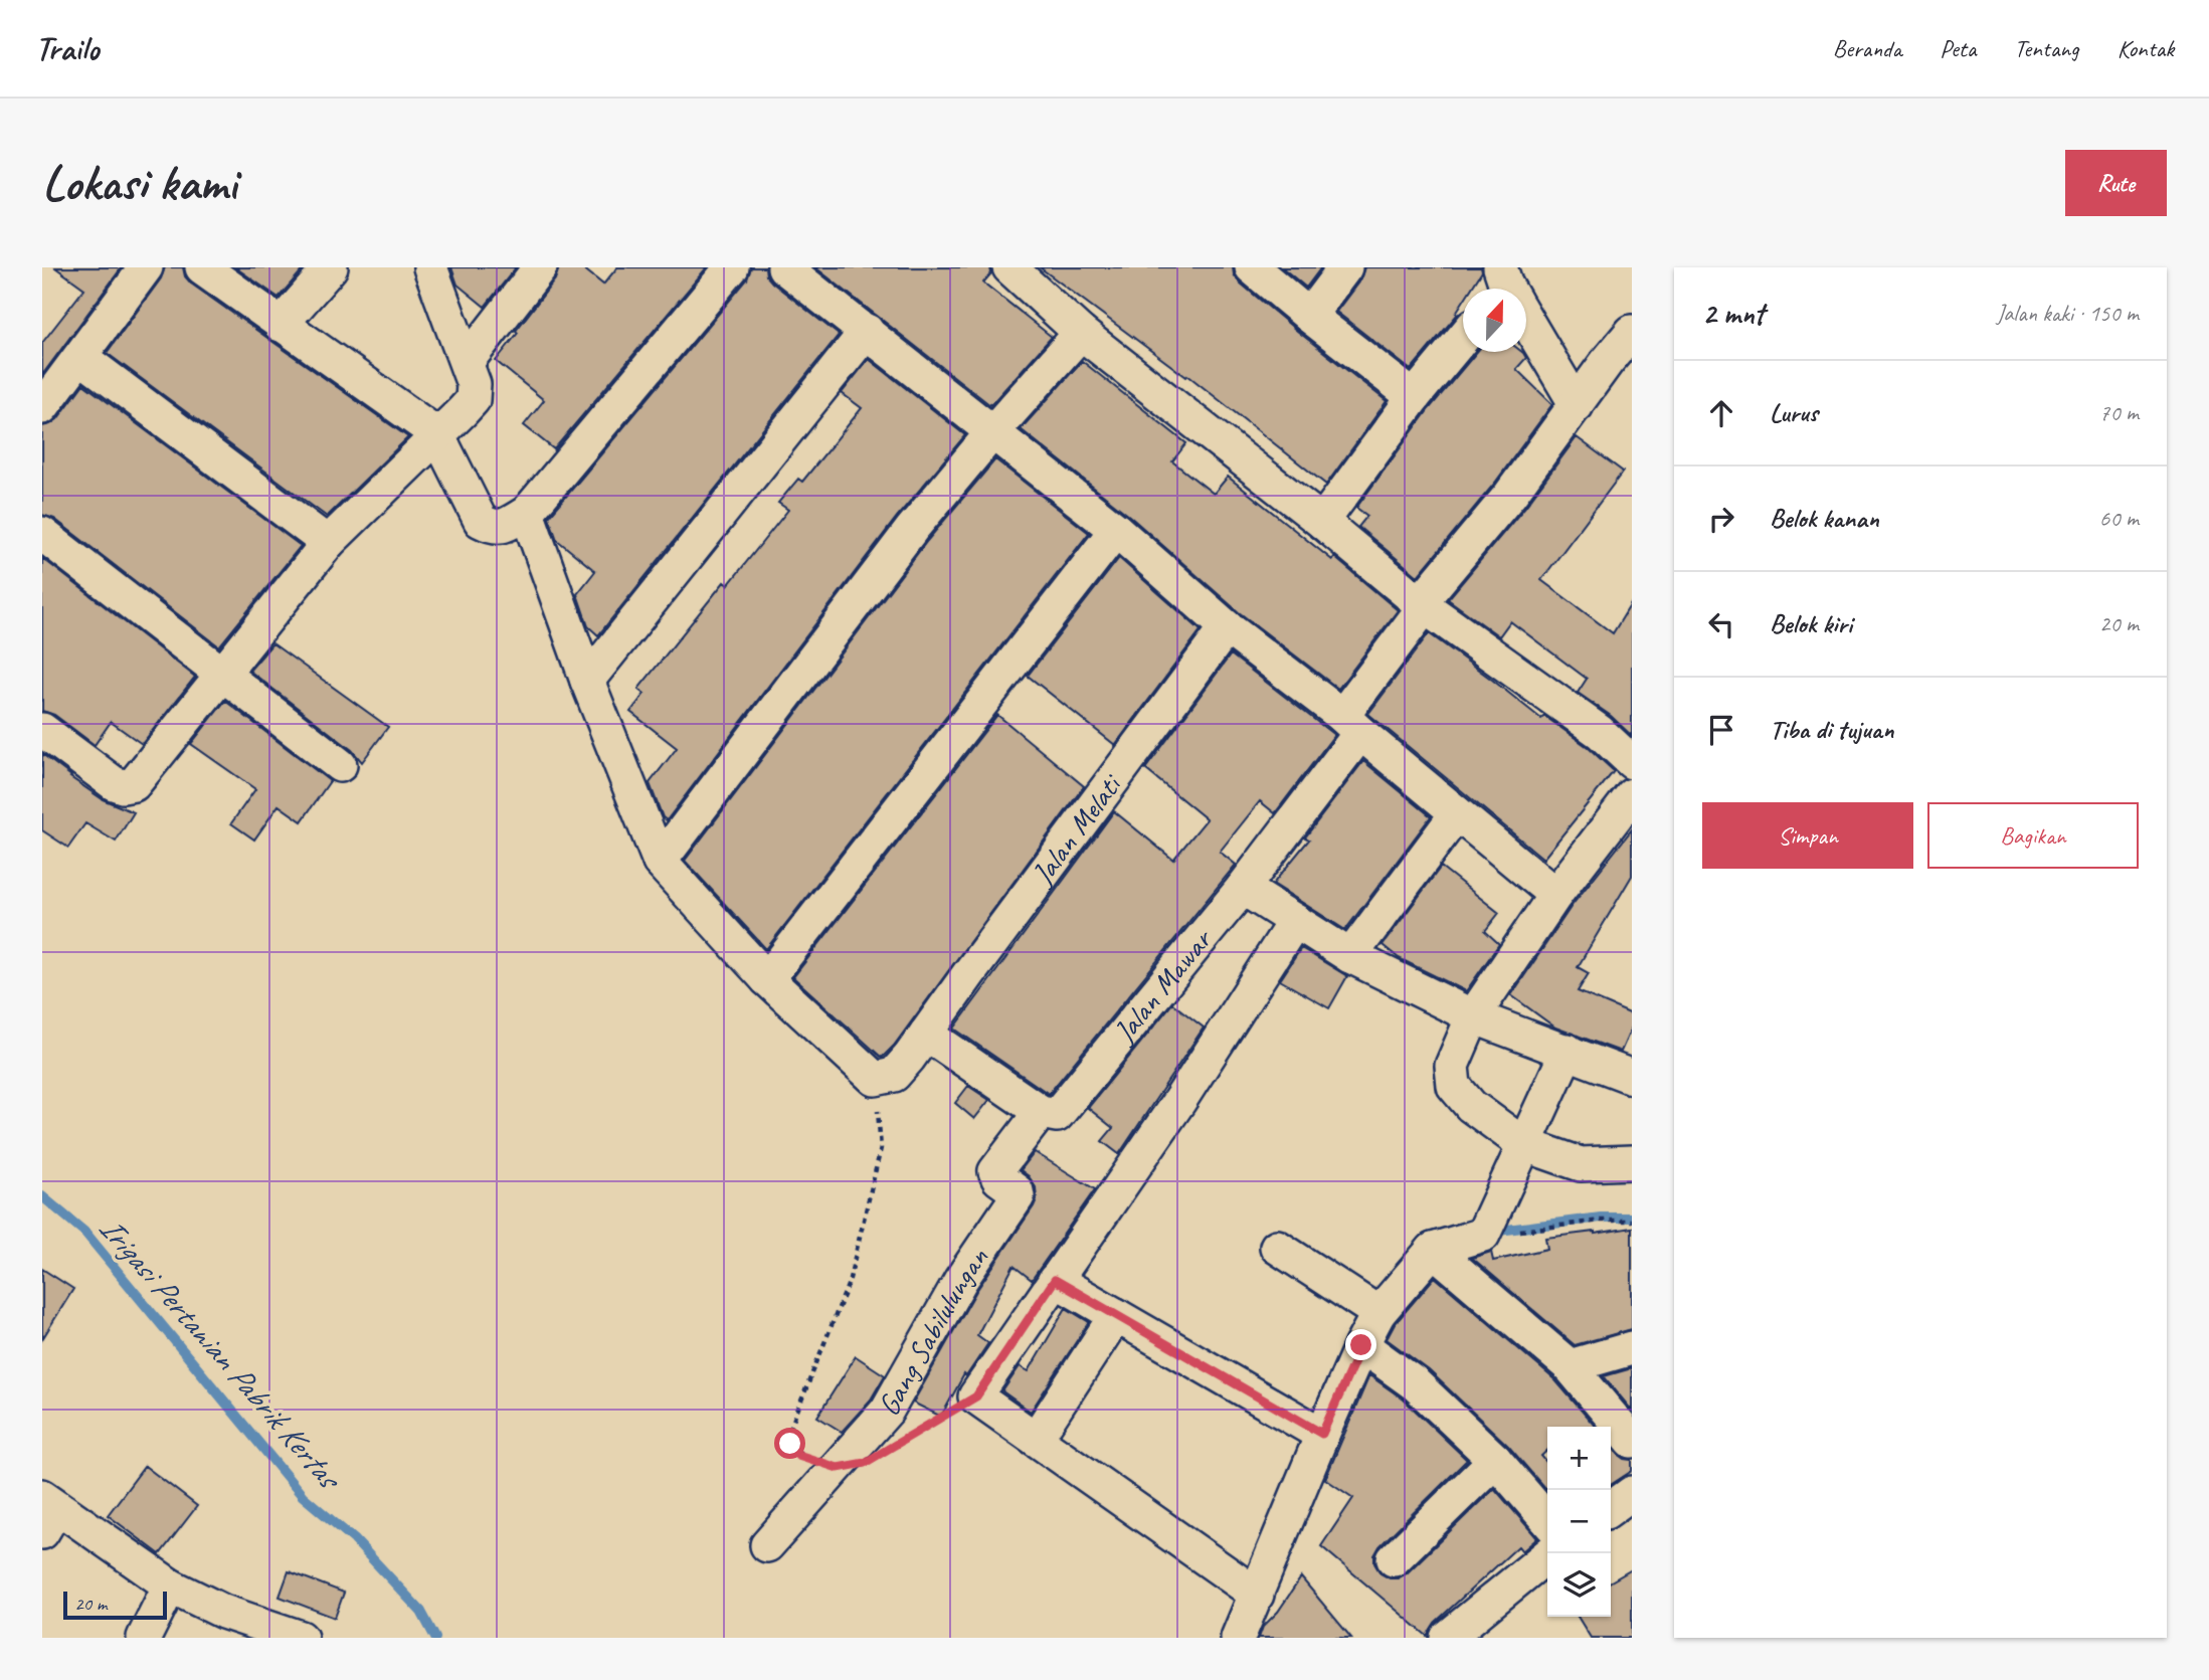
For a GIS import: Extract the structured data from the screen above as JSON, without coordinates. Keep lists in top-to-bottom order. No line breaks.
{"streets":{"street":["Jalan Melati","Jalan Mawar","Gang Sabilulungan"]},"crossings":[["Jalan Mawar","Gang Sabilulungan"]],"water":["Irigasi Pertanian Pabrik Kertas"],"scale_bar":"20 m","north":"top","page":{"header":"Trailo","nav":["Beranda","Peta","Tentang","Kontak"],"buttons":["Rute",["Simpan","Bagikan"]],"title":"Lokasi kami","heading":["2 mnt","Jalan kaki · 150 m"],"list":[["Lurus","70 m"],["Belok kanan","60 m"],["Belok kiri","20 m"],"Tiba di tujuan"],"map_buttons":["+","−"],"scale":"20 m"}}
